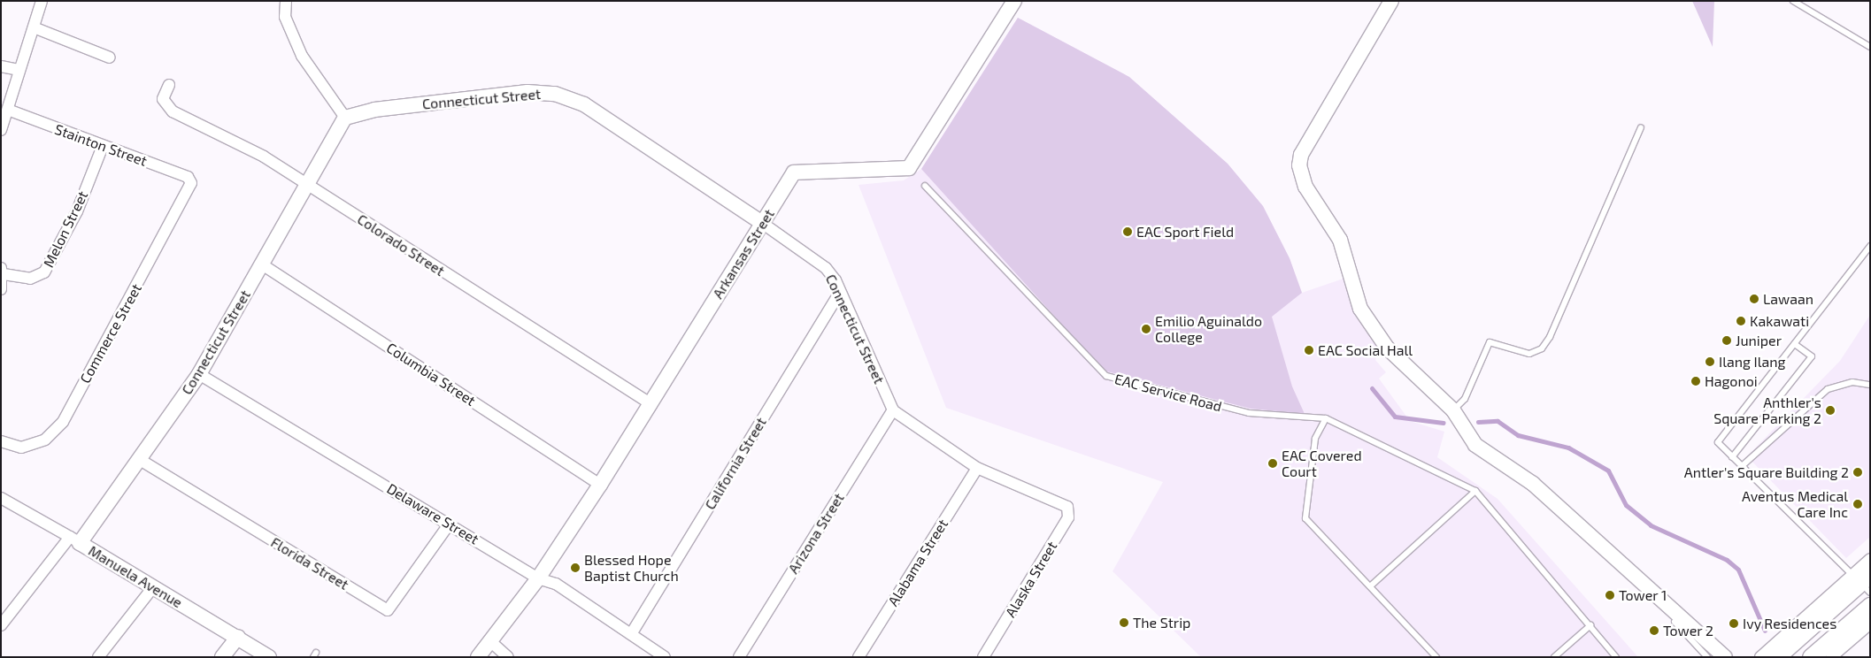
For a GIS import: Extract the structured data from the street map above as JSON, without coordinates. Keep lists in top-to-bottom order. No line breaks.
{"streets":{"street":["Connecticut Street","Stainton Street","Melon Street","Colorado Street","Arkansas Street","Commerce Street","Columbia Street","California Street","Delaware Street","Arizona Street","Alabama Street","Florida Street","Manuela Avenue","Alaska Street"],"lane":["EAC Service Road"]},"crossings":[["Connecticut Street","Colorado Street"],["Connecticut Street","Arkansas Street"],["Connecticut Street","Columbia Street"],["Connecticut Street","California Street"],["Connecticut Street","Delaware Street"],["Connecticut Street","Arizona Street"],["Connecticut Street","Florida Street"],["Connecticut Street","Manuela Avenue"],["Stainton Street","Melon Street"],["Stainton Street","Commerce Street"],["Colorado Street","Arkansas Street"],["Arkansas Street","Columbia Street"],["Arkansas Street","Delaware Street"],["California Street","Delaware Street"],["Delaware Street","Florida Street"],["Alabama Street","Alaska Street"]],"places":["EAC Sport Field","Lawaan","Kakawati","Emilio Aguinaldo College","Juniper","EAC Social Hall","Ilang Ilang","Hagonoi","Anthler's Square Parking 2","EAC Covered Court","Antler's Square Building 2","Aventus Medical Care Inc","Blessed Hope Baptist Church","Tower 1","The Strip","Ivy Residences","Tower 2"]}
